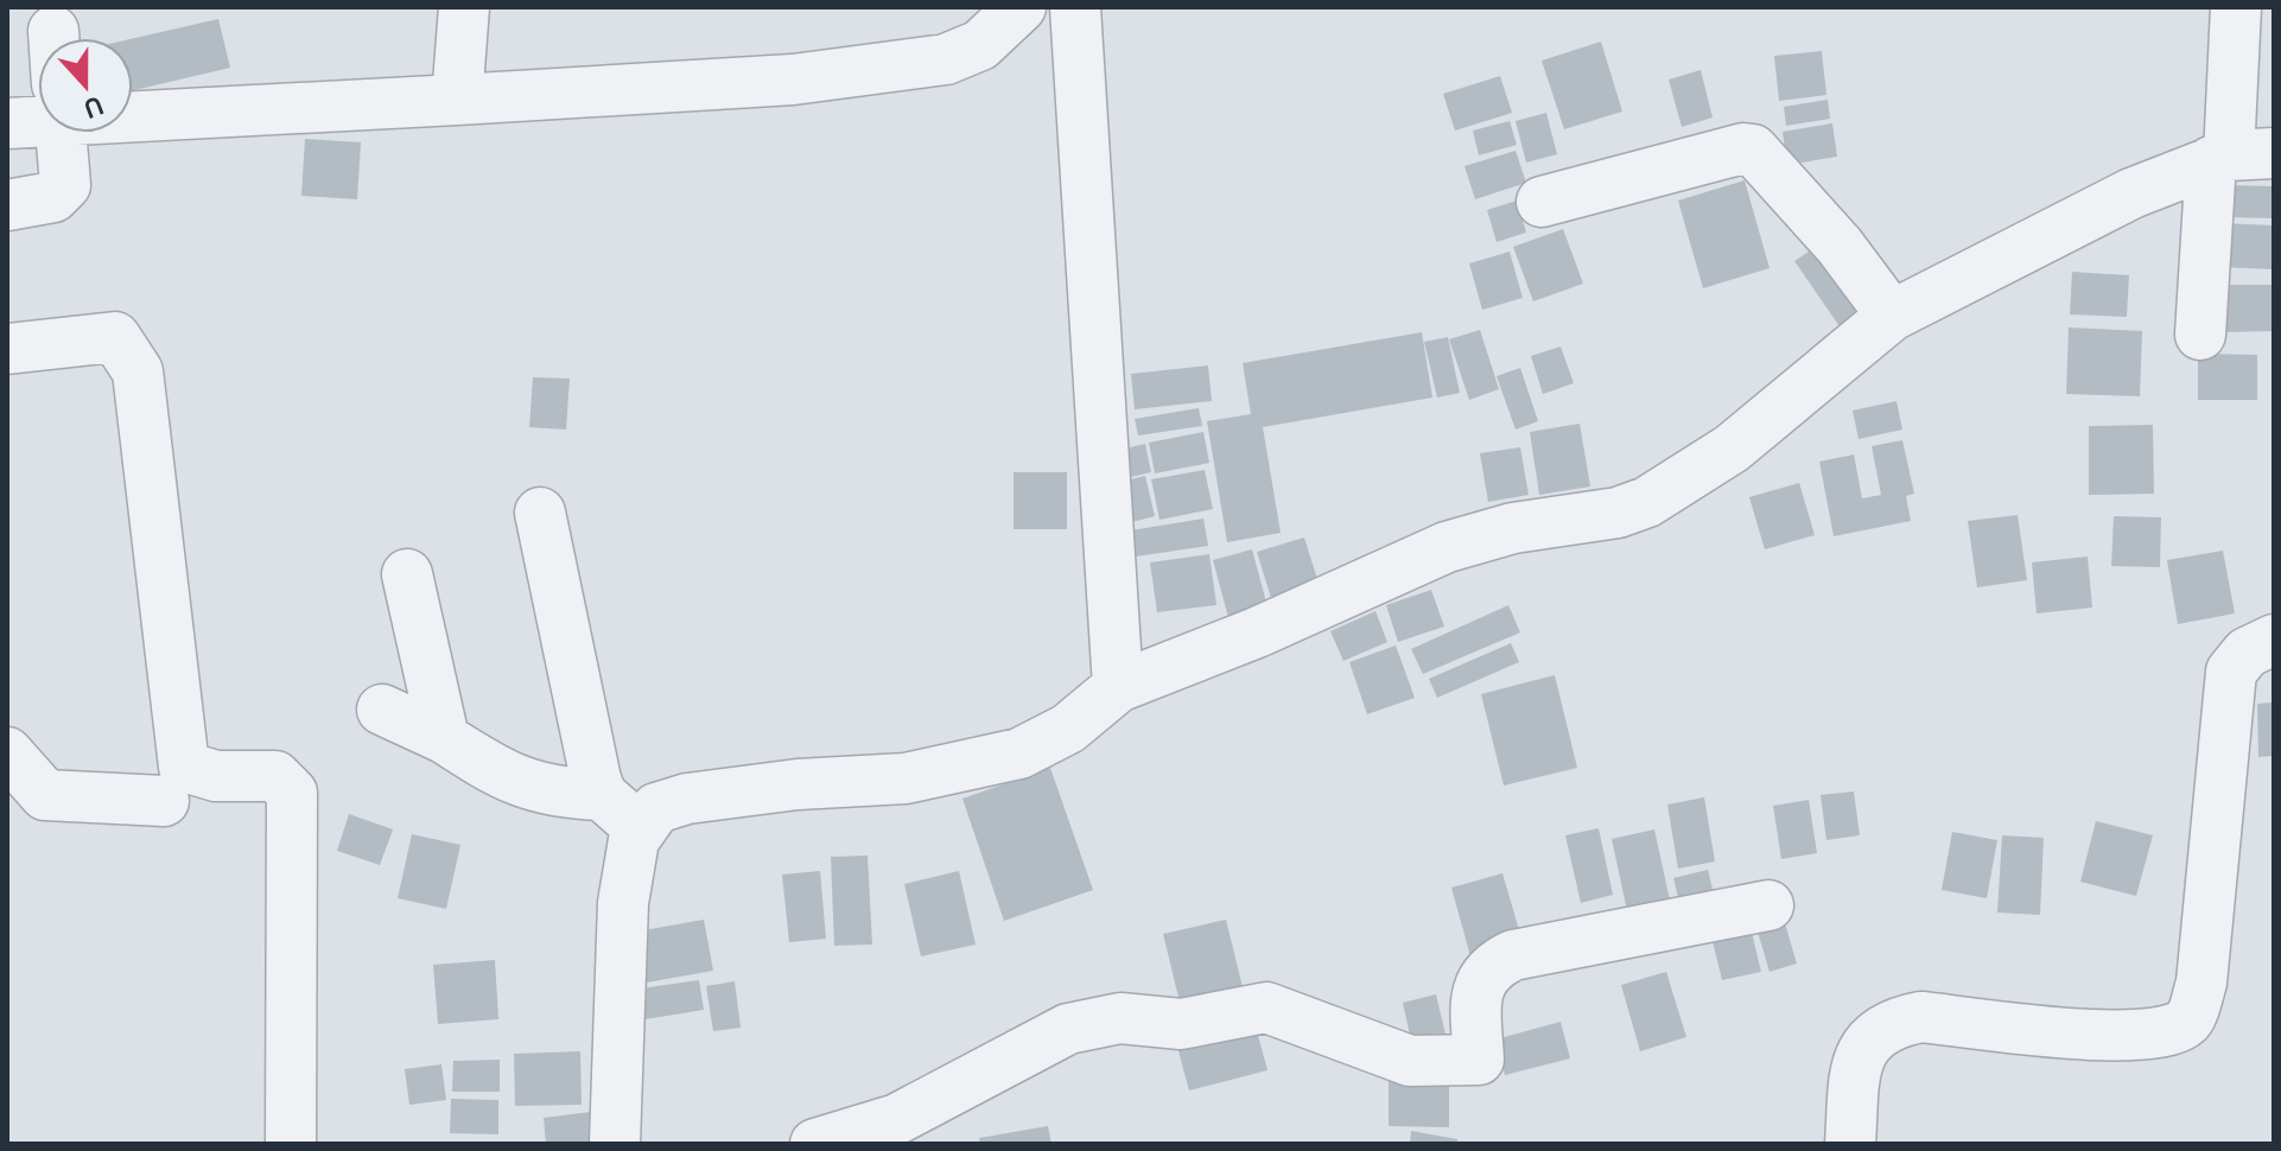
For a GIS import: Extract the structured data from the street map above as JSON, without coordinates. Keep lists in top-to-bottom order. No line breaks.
{"north":"bottom"}
